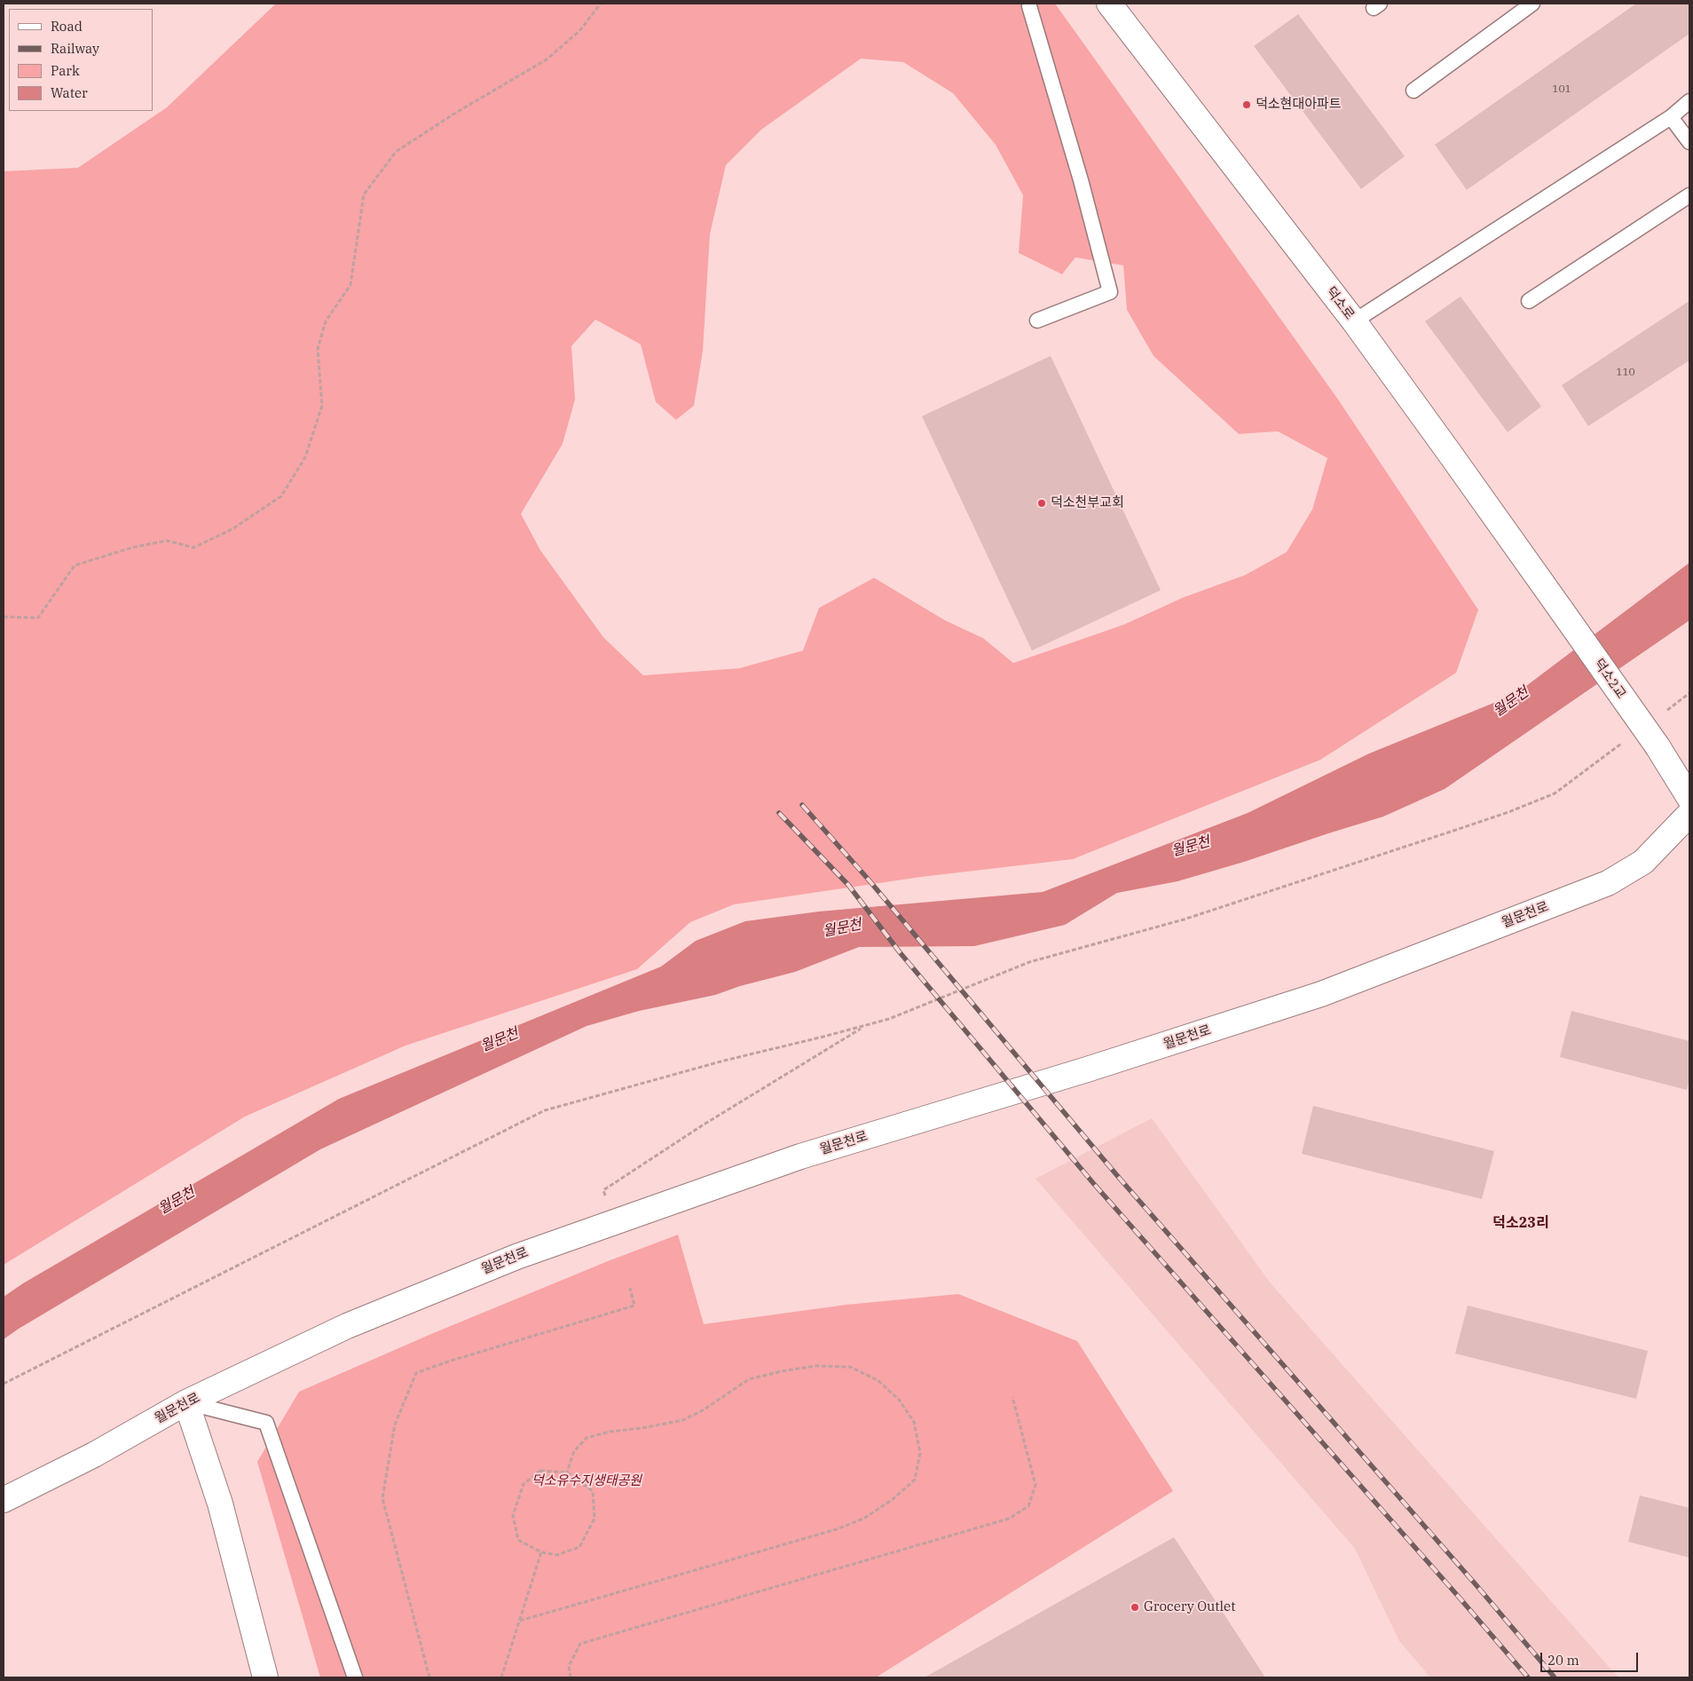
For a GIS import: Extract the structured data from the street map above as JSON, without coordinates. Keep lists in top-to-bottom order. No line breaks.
{"streets":{"street":["덕소로","덕소2교","월문천로"]},"crossings":[["덕소로","덕소2교"]],"districts":["덕소23리"],"water":["월문천"],"parks":["덕소유수지생태공원"],"places":["덕소현대아파트","덕소천부교회","Grocery Outlet"],"house_numbers":["101","110"],"legend":["Road","Railway","Park","Water"],"scale_bar":"20 m"}
